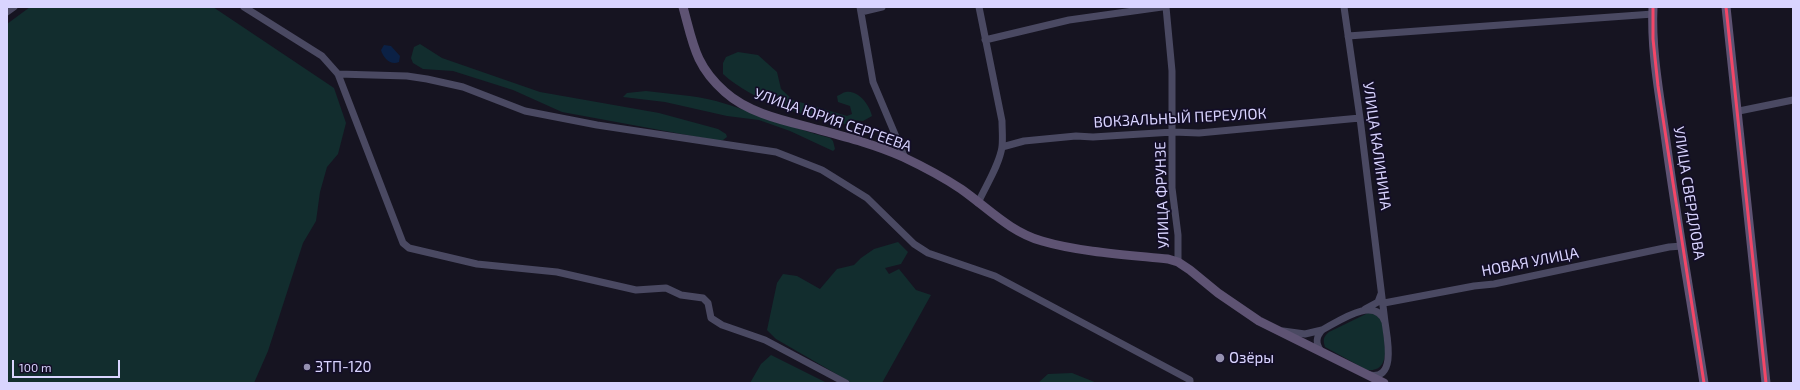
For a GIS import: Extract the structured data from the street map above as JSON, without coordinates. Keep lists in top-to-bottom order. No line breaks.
{"streets":{"main road":["УЛИЦА ЮРИЯ СЕРГЕЕВА","УЛИЦА СВЕРДЛОВА"],"street":["ВОКЗАЛЬНЫЙ ПЕРЕУЛОК","УЛИЦА КАЛИНИНА","УЛИЦА ФРУНЗЕ","НОВАЯ УЛИЦА"]},"crossings":[["ВОКЗАЛЬНЫЙ ПЕРЕУЛОК","УЛИЦА КАЛИНИНА"],["ВОКЗАЛЬНЫЙ ПЕРЕУЛОК","УЛИЦА ФРУНЗЕ"],["УЛИЦА ЮРИЯ СЕРГЕЕВА","УЛИЦА КАЛИНИНА"],["УЛИЦА ЮРИЯ СЕРГЕЕВА","УЛИЦА ФРУНЗЕ"],["УЛИЦА КАЛИНИНА","НОВАЯ УЛИЦА"],["УЛИЦА СВЕРДЛОВА","НОВАЯ УЛИЦА"]],"places":["Озёры","ЗТП-120"],"scale_bar":"100 m"}
